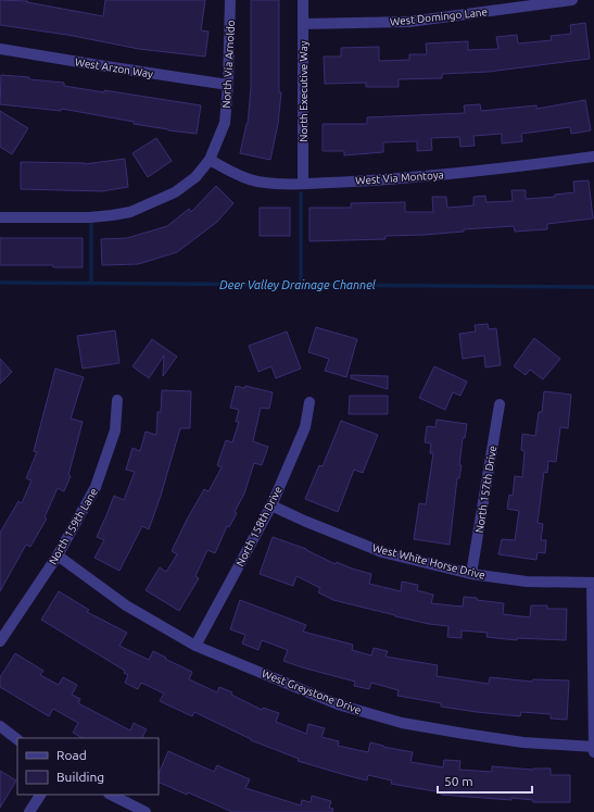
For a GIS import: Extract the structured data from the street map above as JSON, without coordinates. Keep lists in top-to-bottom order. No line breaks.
{"streets":{"street":["West Domingo Lane","North Via Arnoldo","West Arzon Way","North Executive Way","West Via Montoya","North 157th Drive","North 159th Lane","North 158th Drive","West White Horse Drive","West Greystone Drive"]},"crossings":[["West Domingo Lane","North Executive Way"],["North Via Arnoldo","West Arzon Way"],["North Via Arnoldo","West Via Montoya"],["North Executive Way","West Via Montoya"],["North 157th Drive","West White Horse Drive"],["North 159th Lane","West Greystone Drive"],["North 158th Drive","West White Horse Drive"],["North 158th Drive","West Greystone Drive"]],"water":["Deer Valley Drainage Channel"],"legend":["Road","Building"],"scale_bar":"50 m"}
